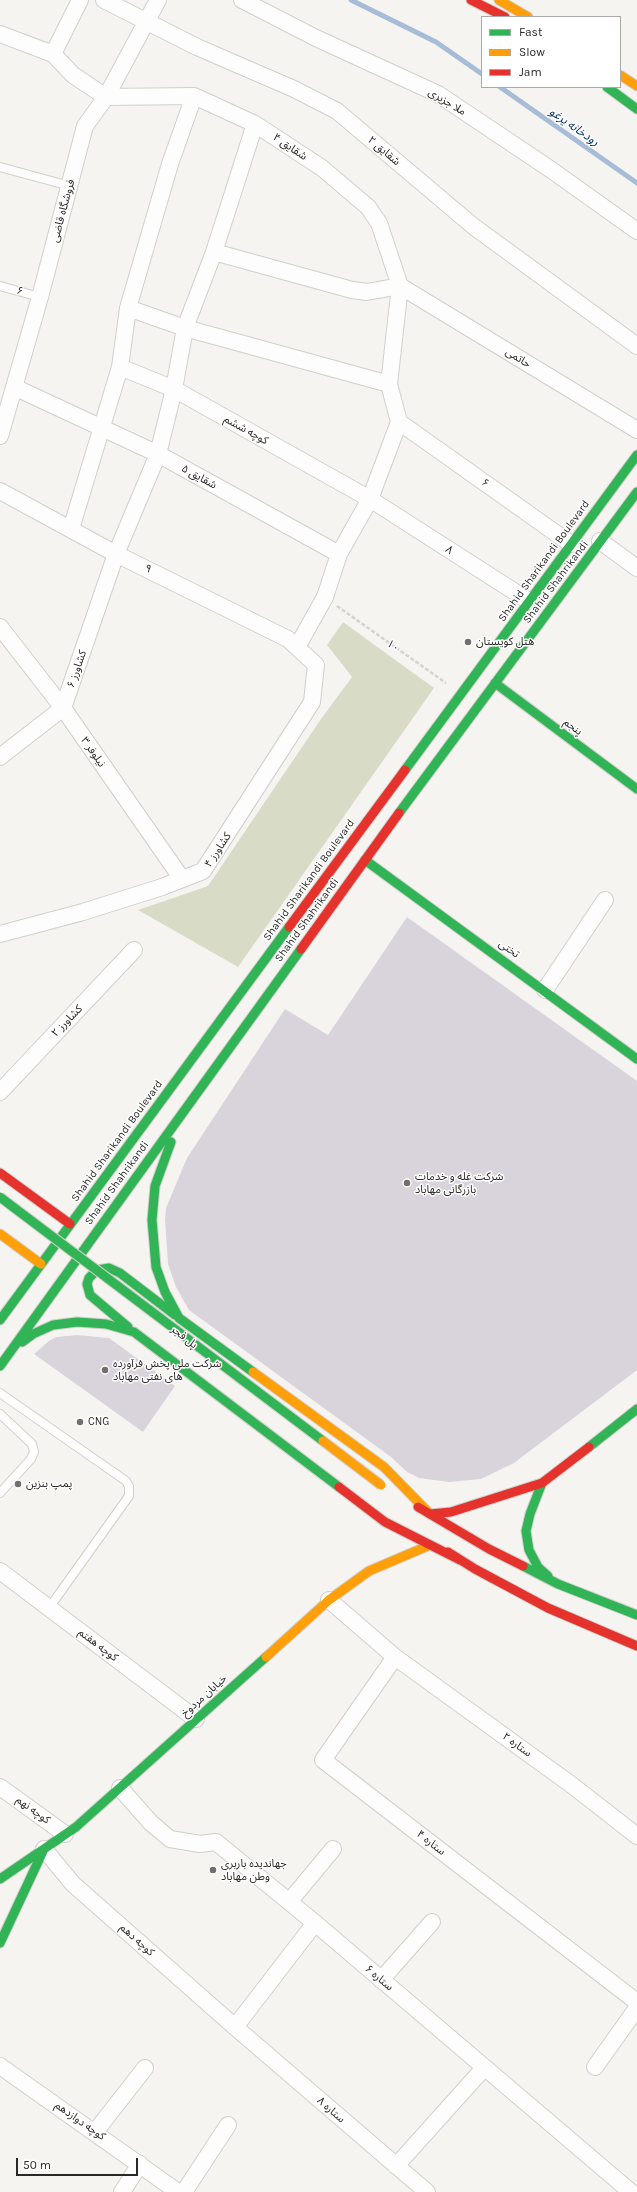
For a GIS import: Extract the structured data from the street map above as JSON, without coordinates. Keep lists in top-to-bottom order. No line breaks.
{"streets":{"main road":["Shahid Sharikandi Boulevard","Shahid Shahrikandi","پنجم","تختی","خیابان مردوخ"],"street":["ملا جزیری","شقایق ۴","شقایق ۲","فروشگاه قاضی","۶","حاتمی","کوچه ششم","شقایق ۵","۸","۹","کشاورز ۶","نیلوفر ۳","کشاورز ۴","کشاورز ۲","کوچه هفتم","ستاره ۲","کوچه نهم","ستاره ۴","کوچه دهم","ستاره ۶","ستاره ۸","کوچه دوازدهم"],"path":["۱۰"]},"crossings":[["شقایق ۴","فروشگاه قاضی"],["شقایق ۴","۶"],["شقایق ۴","حاتمی"],["شقایق ۴","کشاورز ۶"],["شقایق ۲","فروشگاه قاضی"],["فروشگاه قاضی","۶"],["فروشگاه قاضی","شقایق ۵"],["۶","Shahid Sharikandi Boulevard"],["کوچه ششم","۸"],["کوچه ششم","کشاورز ۶"],["شقایق ۵","کشاورز ۶"],["۸","Shahid Sharikandi Boulevard"],["Shahid Sharikandi Boulevard","۱۰"],["۹","کشاورز ۶"],["۹","کشاورز ۴"],["Shahid Shahrikandi","پنجم"],["Shahid Shahrikandi","تختی"],["کشاورز ۶","نیلوفر ۳"],["نیلوفر ۳","کشاورز ۴"],["کوچه هفتم","خیابان مردوخ"],["خیابان مردوخ","ستاره ۲"],["خیابان مردوخ","کوچه نهم"],["خیابان مردوخ","کوچه دهم"],["خیابان مردوخ","ستاره ۶"],["ستاره ۲","ستاره ۴"],["کوچه دهم","ستاره ۸"]],"water":["رودخانه یرغو"],"places":["هتل کویستان","شرکت غله و خدمات بازرگانی مهاباد","شرکت ملی پخش فرآورده های نفتی مهاباد","CNG","پمپ بنزین","جهاندیده باربری وطن مهاباد"],"legend":["Fast","Slow","Jam"],"scale_bar":"50 m"}
